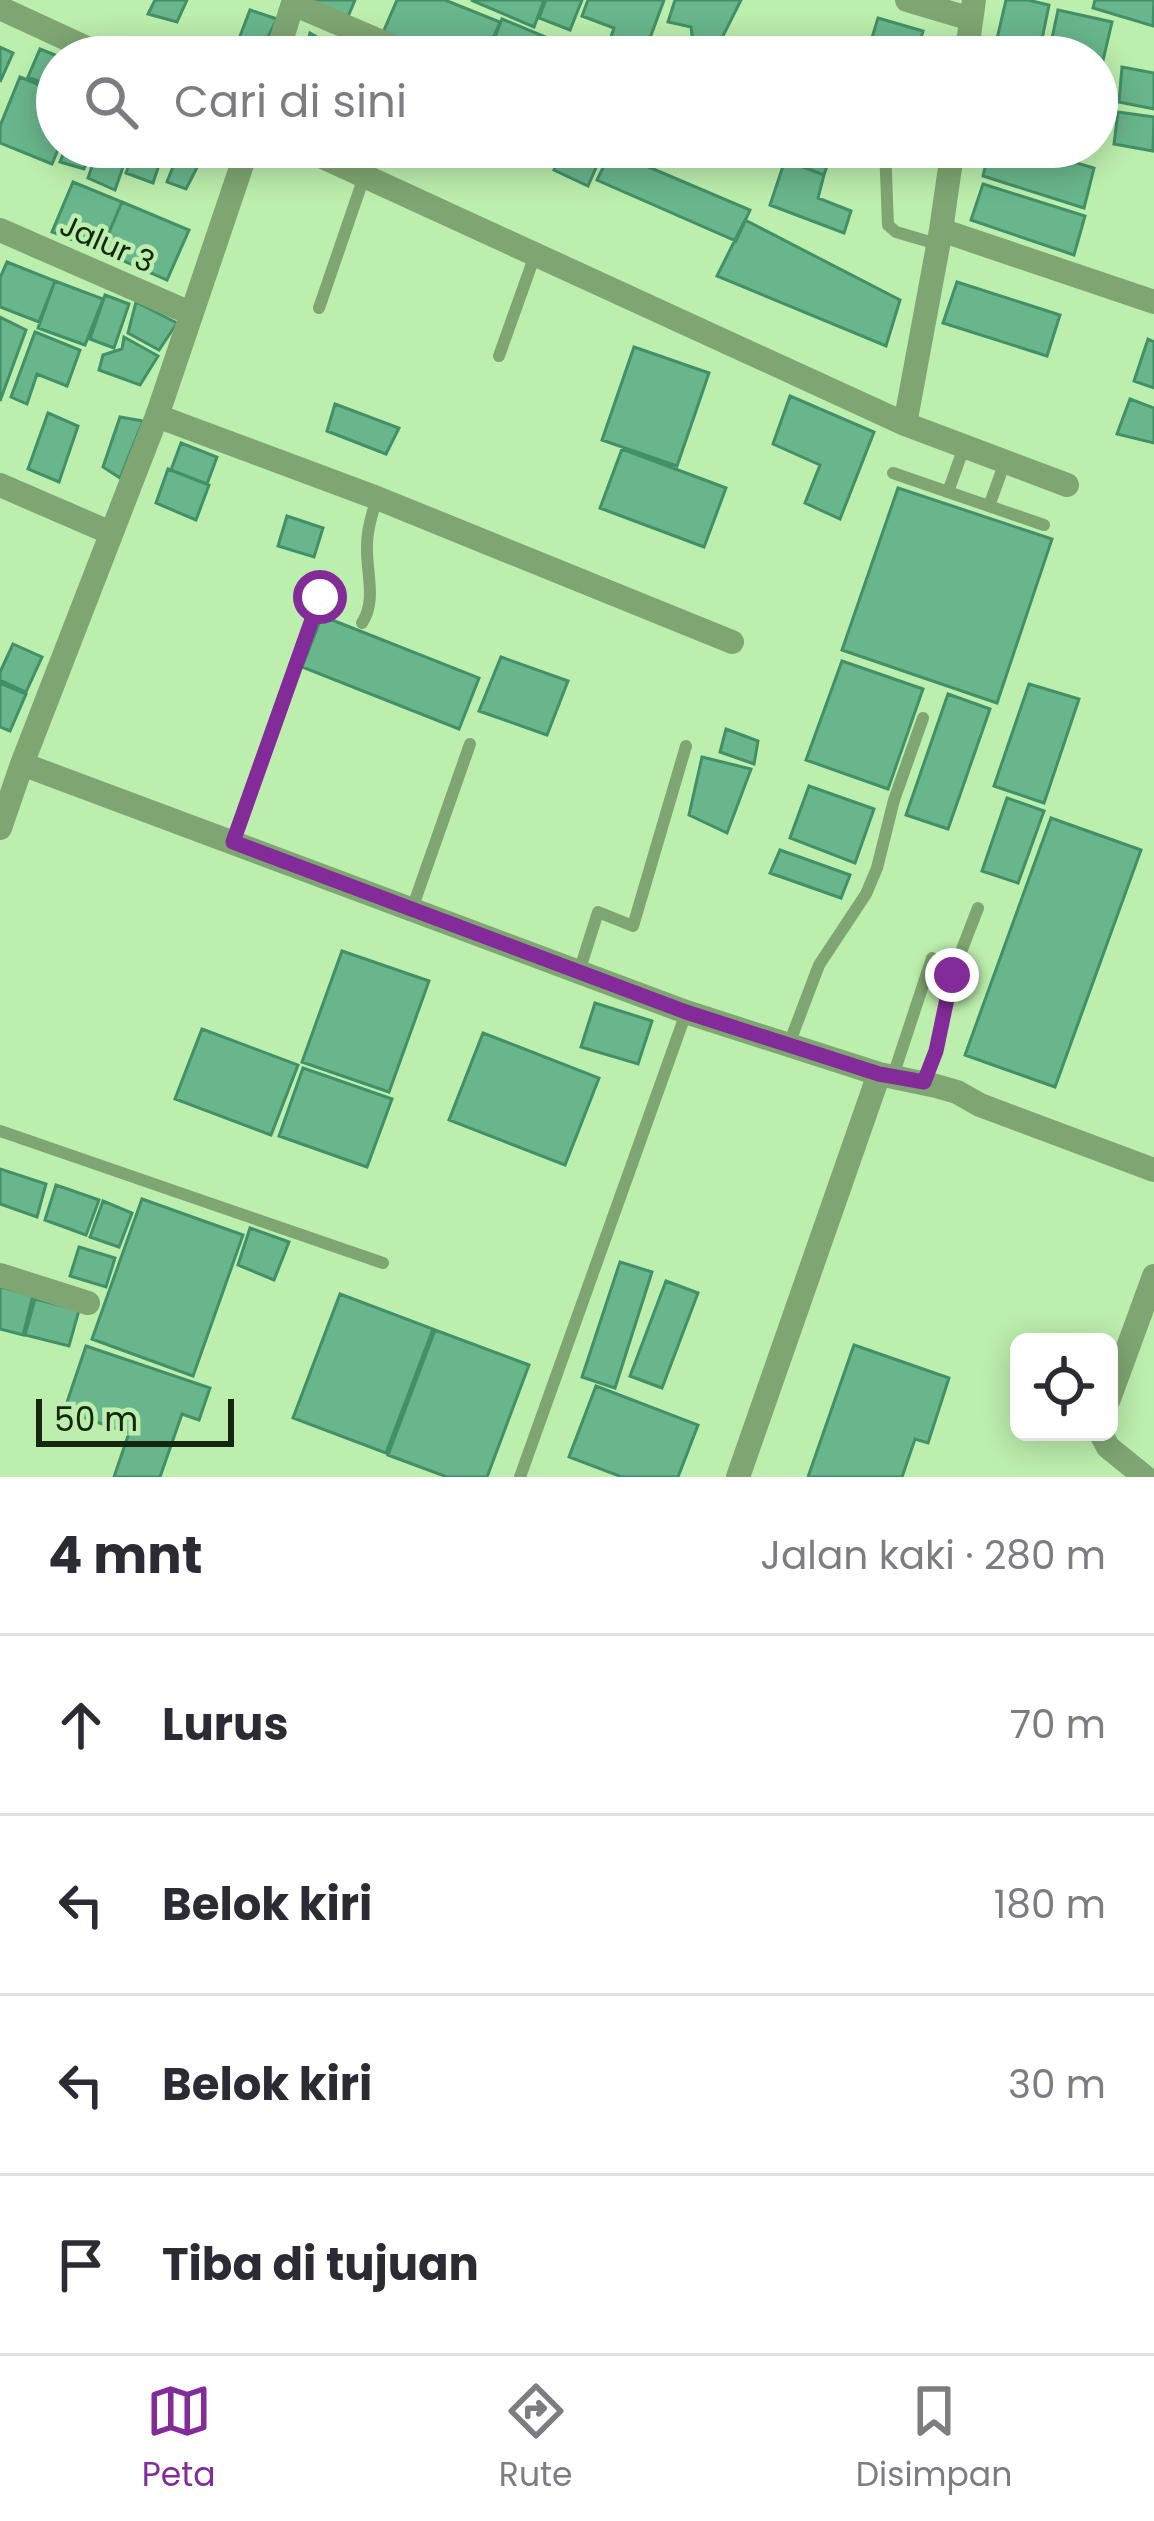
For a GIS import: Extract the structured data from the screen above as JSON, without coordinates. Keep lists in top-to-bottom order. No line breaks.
{"streets":{"street":["Jalur 3"]},"scale_bar":"50 m","page":{"search":"Cari di sini","scale":"50 m","heading":["4 mnt","Jalan kaki · 280 m"],"list":[["Lurus","70 m"],["Belok kiri","180 m"],["Belok kiri","30 m"],"Tiba di tujuan"],"nav":["Peta","Rute","Disimpan"]}}
